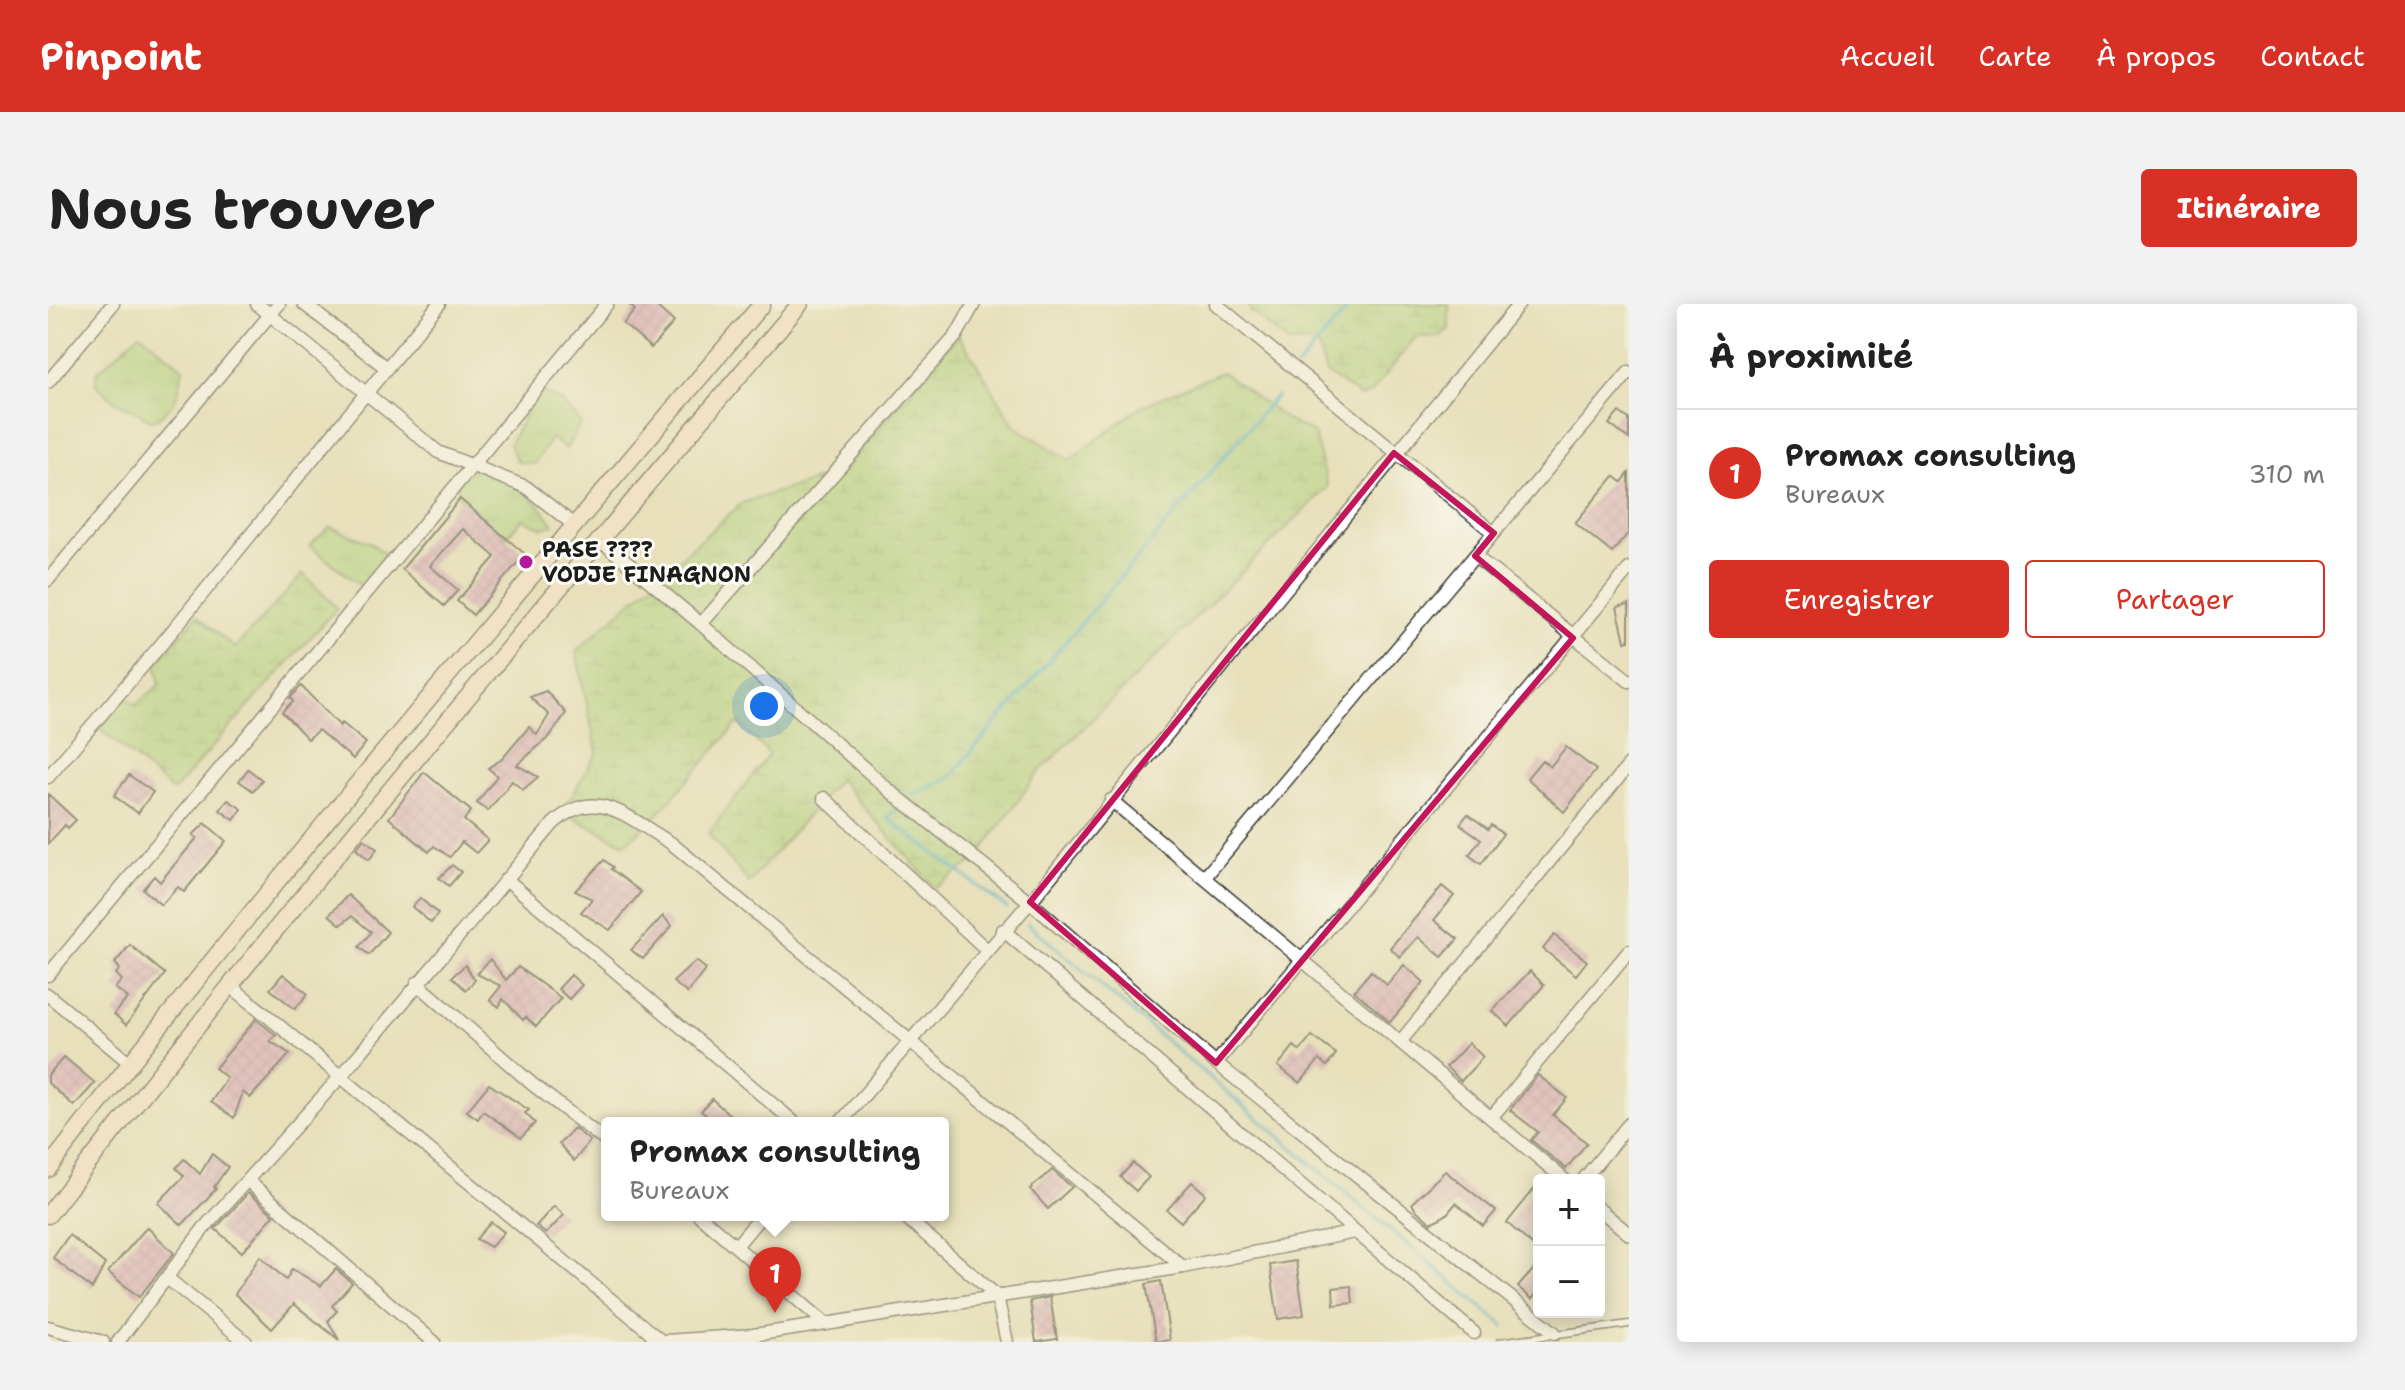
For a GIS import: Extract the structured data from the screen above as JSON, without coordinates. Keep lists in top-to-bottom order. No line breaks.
{"places":["PASE ???? VODJE FINAGNON"],"page":{"header":"Pinpoint","nav":["Accueil","Carte","À propos","Contact"],"buttons":["Itinéraire",["Enregistrer","Partager"]],"title":"Nous trouver","heading":"À proximité","list":[{"mark":"1","name":"Promax consulting","note":"Bureaux","value":"310 m"}],"popup":["Promax consulting","Bureaux"],"map_buttons":["+","−"],"pins":"1"}}
